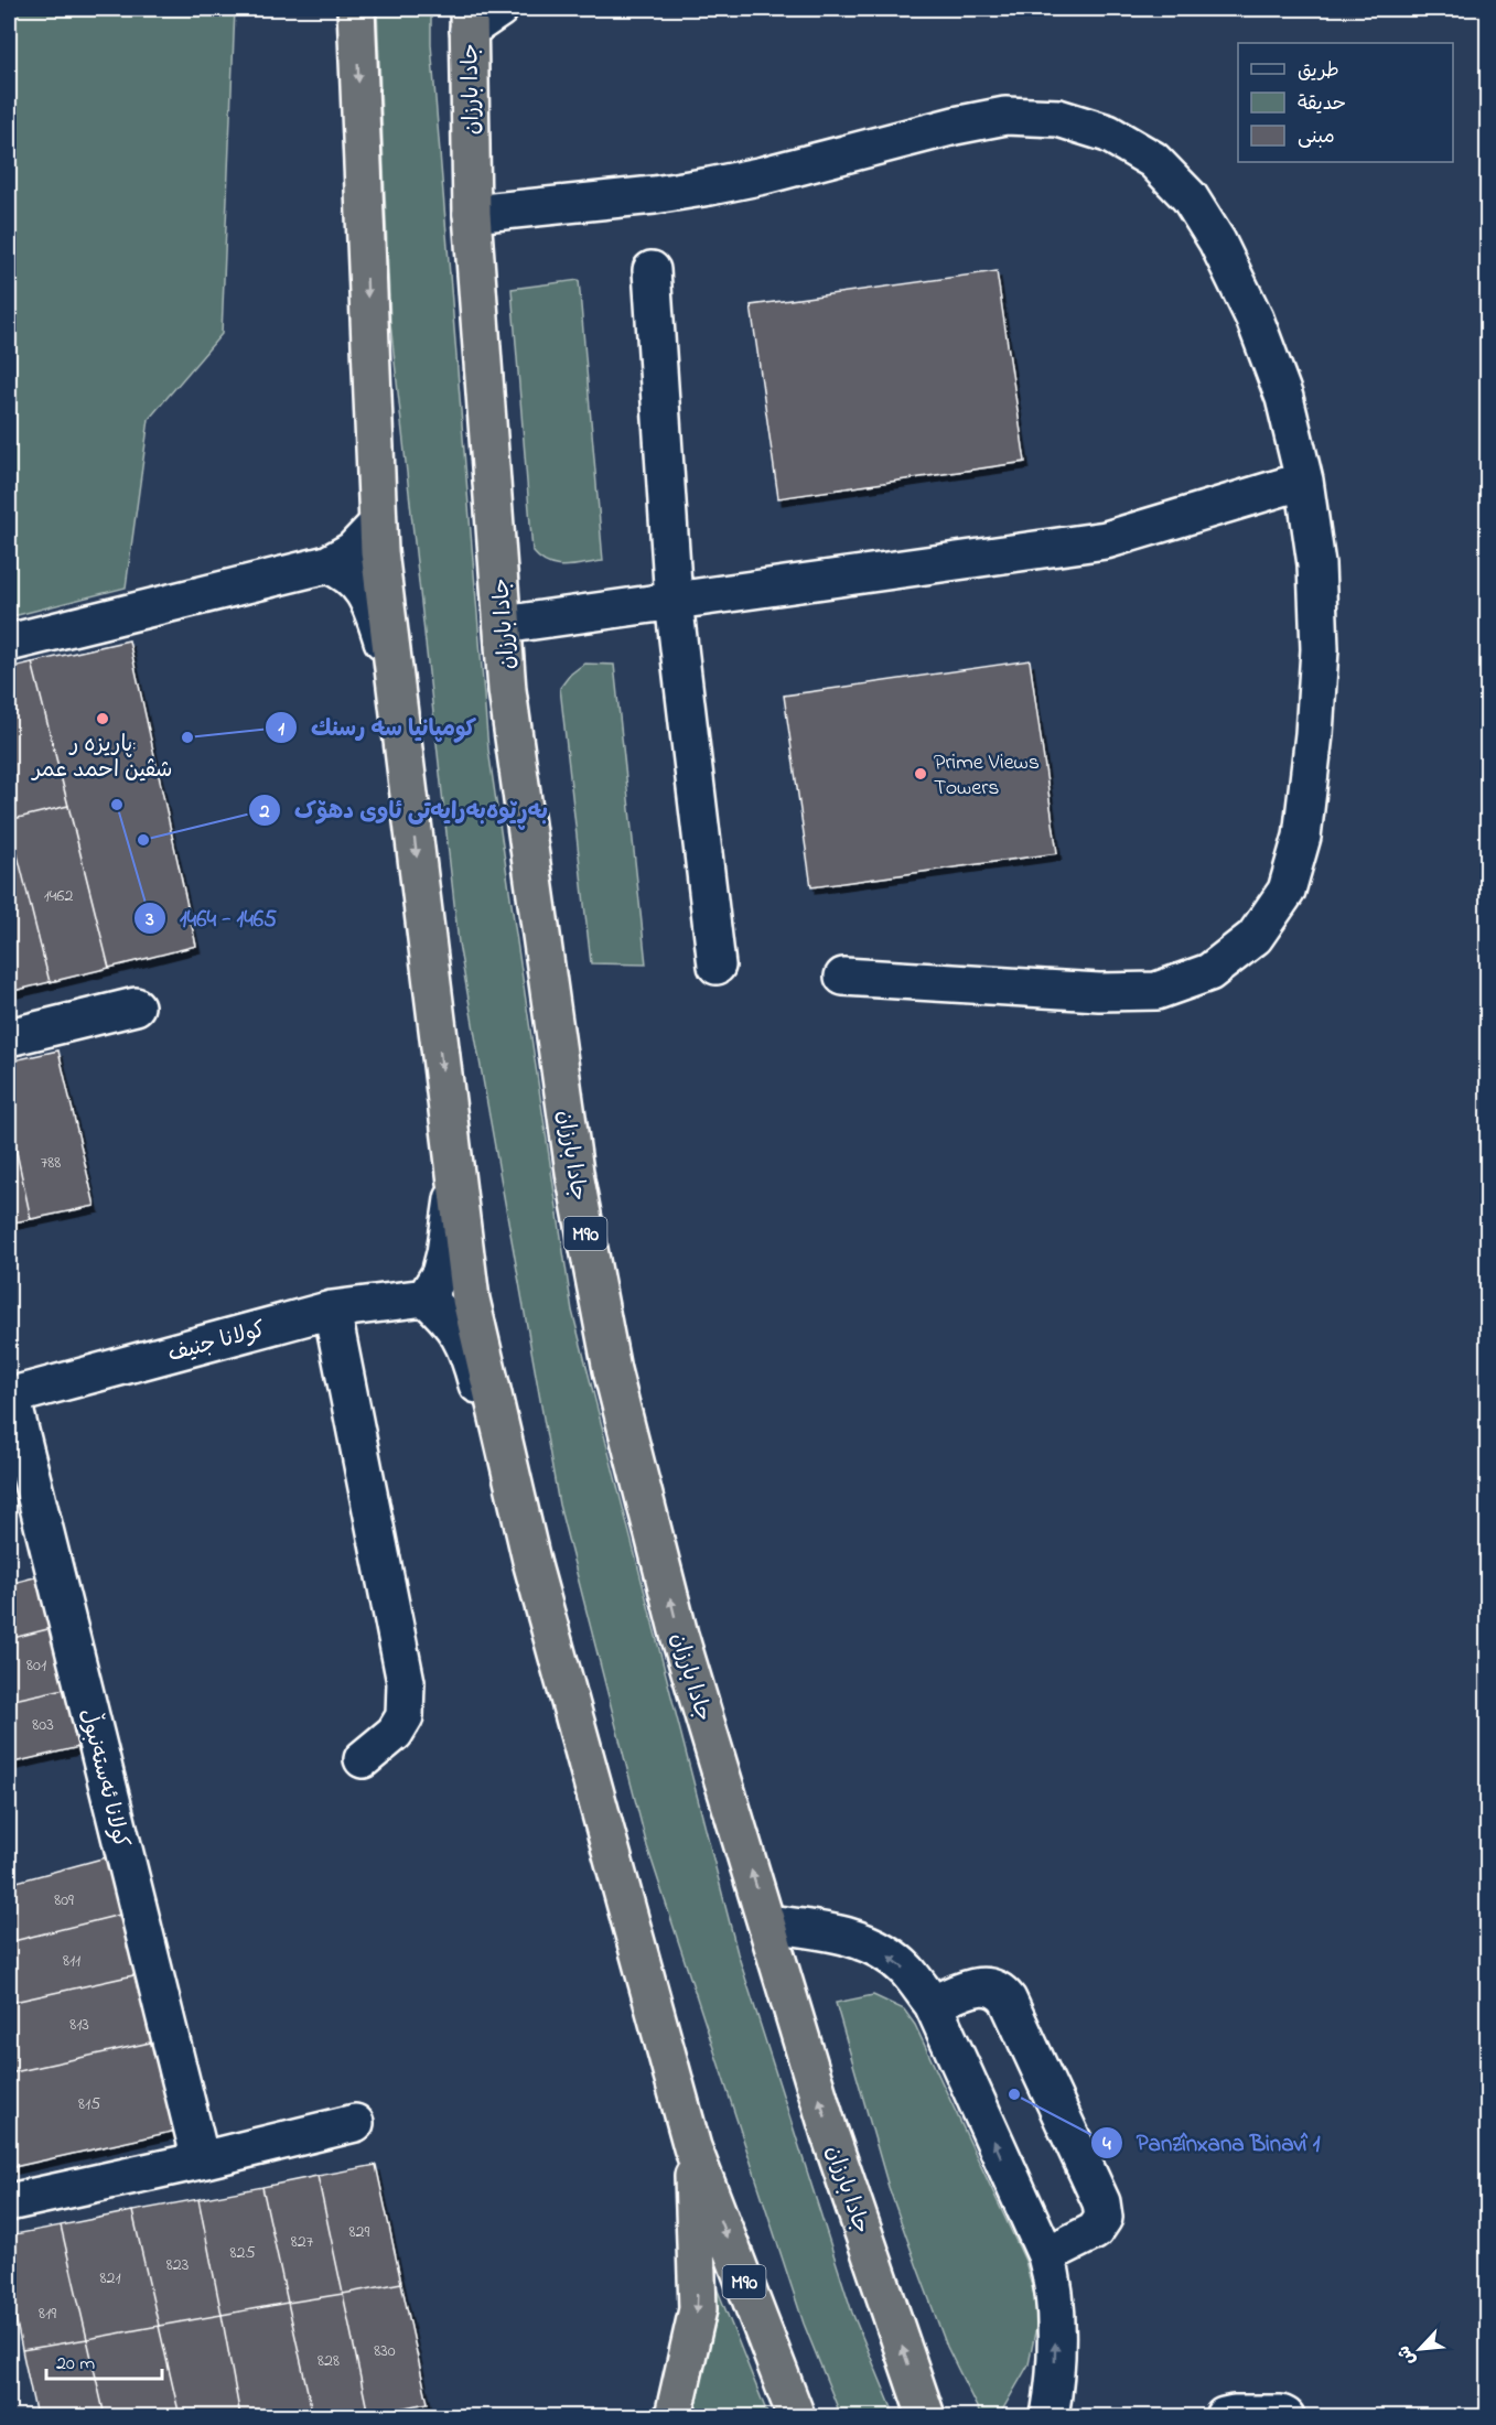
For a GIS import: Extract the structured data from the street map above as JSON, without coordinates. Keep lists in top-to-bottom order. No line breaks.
{"streets":{"highway":["جادا بارزان","M90"],"street":["كولانا جنيف","كولانا ئەستەنبوڵ"]},"crossings":[["كولانا جنيف","كولانا ئەستەنبوڵ"]],"places":["پاريزه ر: شڤين احمد عمر","كومپانيا سه رسنك","Prime Views Towers","1464 - 1465","بەڕێوەبەرایەتی ئاوی دهۆک","Panzînxana Binavî 1"],"house_numbers":["1462","788","801","803","809","811","813","815","829","827","825","823","821","819","830","828"],"legend":["طريق","حديقة","مبنى"],"scale_bar":"20 m","north":"bottom left"}
